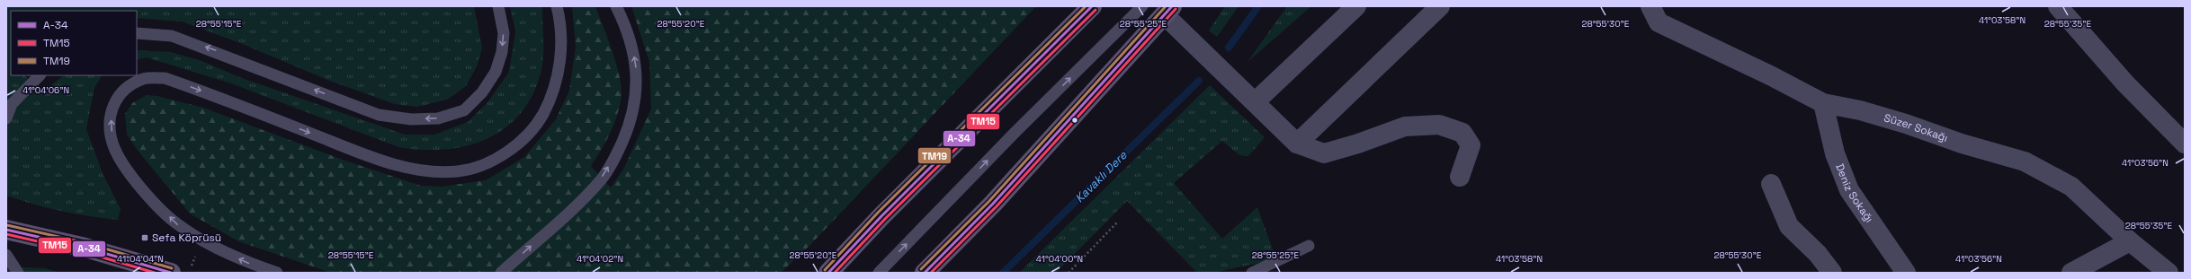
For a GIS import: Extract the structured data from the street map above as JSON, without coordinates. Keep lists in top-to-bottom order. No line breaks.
{"streets":{"street":["Süzer Sokağı","Deniz Sokağı"]},"crossings":[["Süzer Sokağı","Deniz Sokağı"]],"water":["Kavaklı Dere"],"places":{"transit":["Sefa Köprüsü"]},"lines":["transit line A-34","transit line TM19","transit line TM15"],"legend":["A-34","TM15","TM19"],"coordinates":["41°03'58\"N","28°55'15\"E","28°55'20\"E","28°55'25\"E","28°55'30\"E","28°55'35\"E","41°04'06\"N","41°03'56\"N","41°04'04\"N","41°04'02\"N","41°04'00\"N"]}
